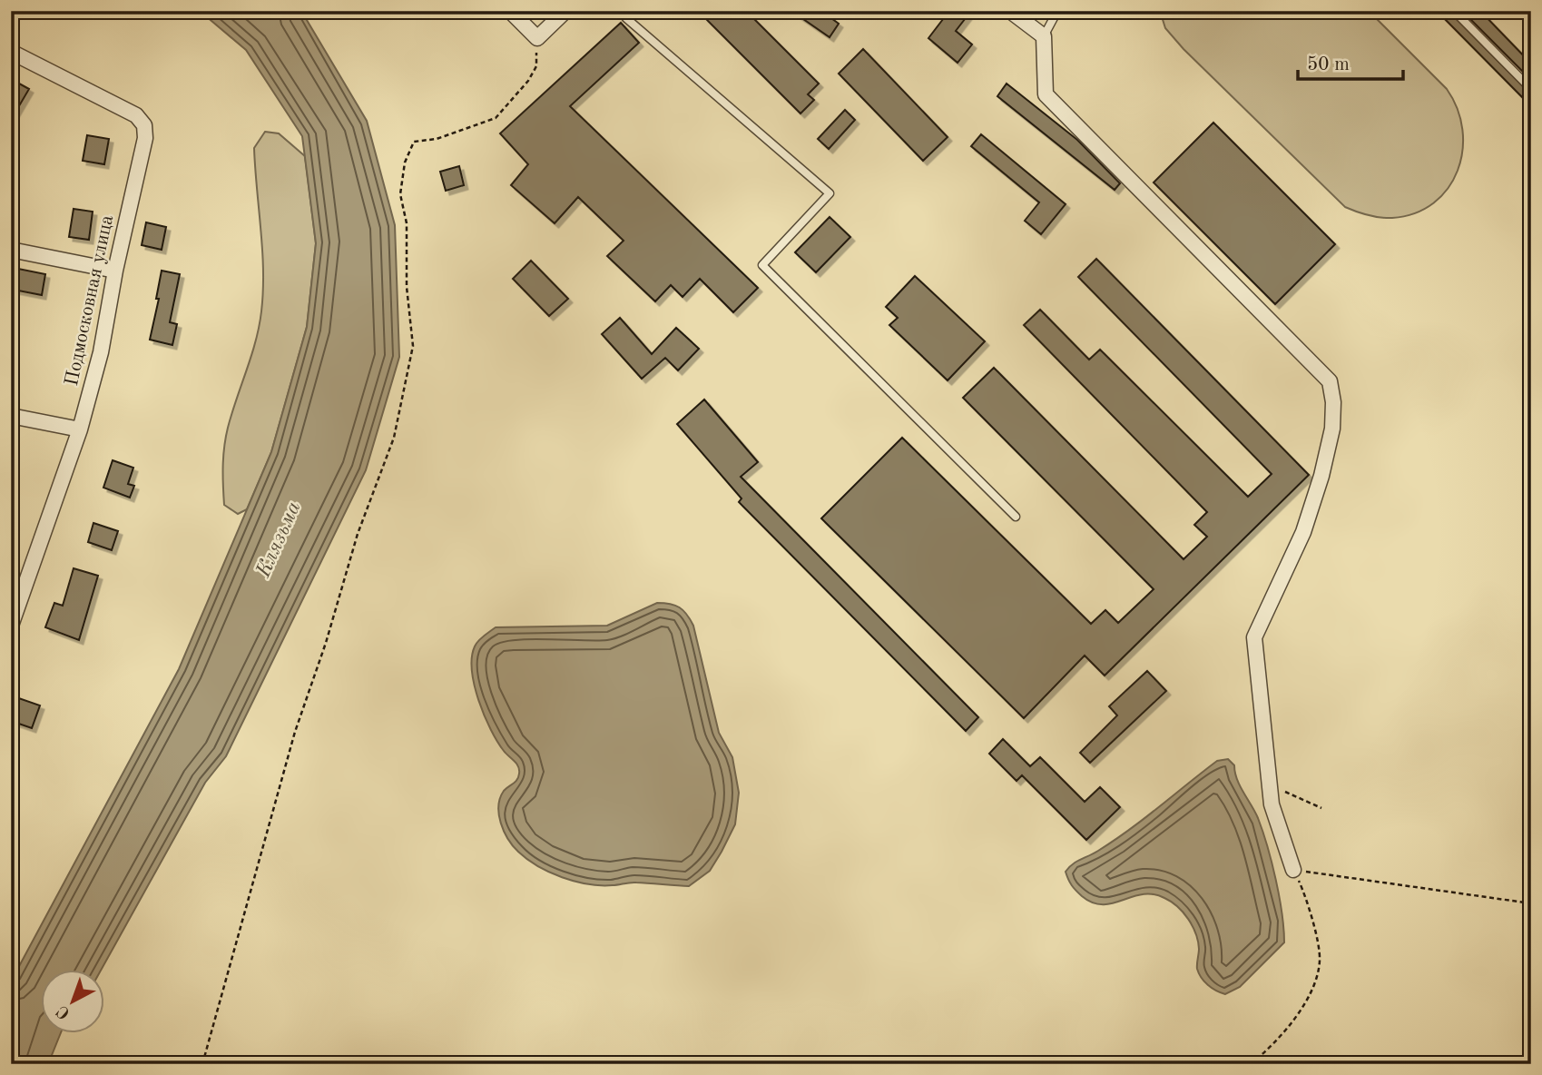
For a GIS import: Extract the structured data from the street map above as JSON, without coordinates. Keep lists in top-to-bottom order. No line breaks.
{"streets":{"street":["Подмосковная улица"]},"water":["Клязьма"],"scale_bar":"50 m","north":"bottom left"}
